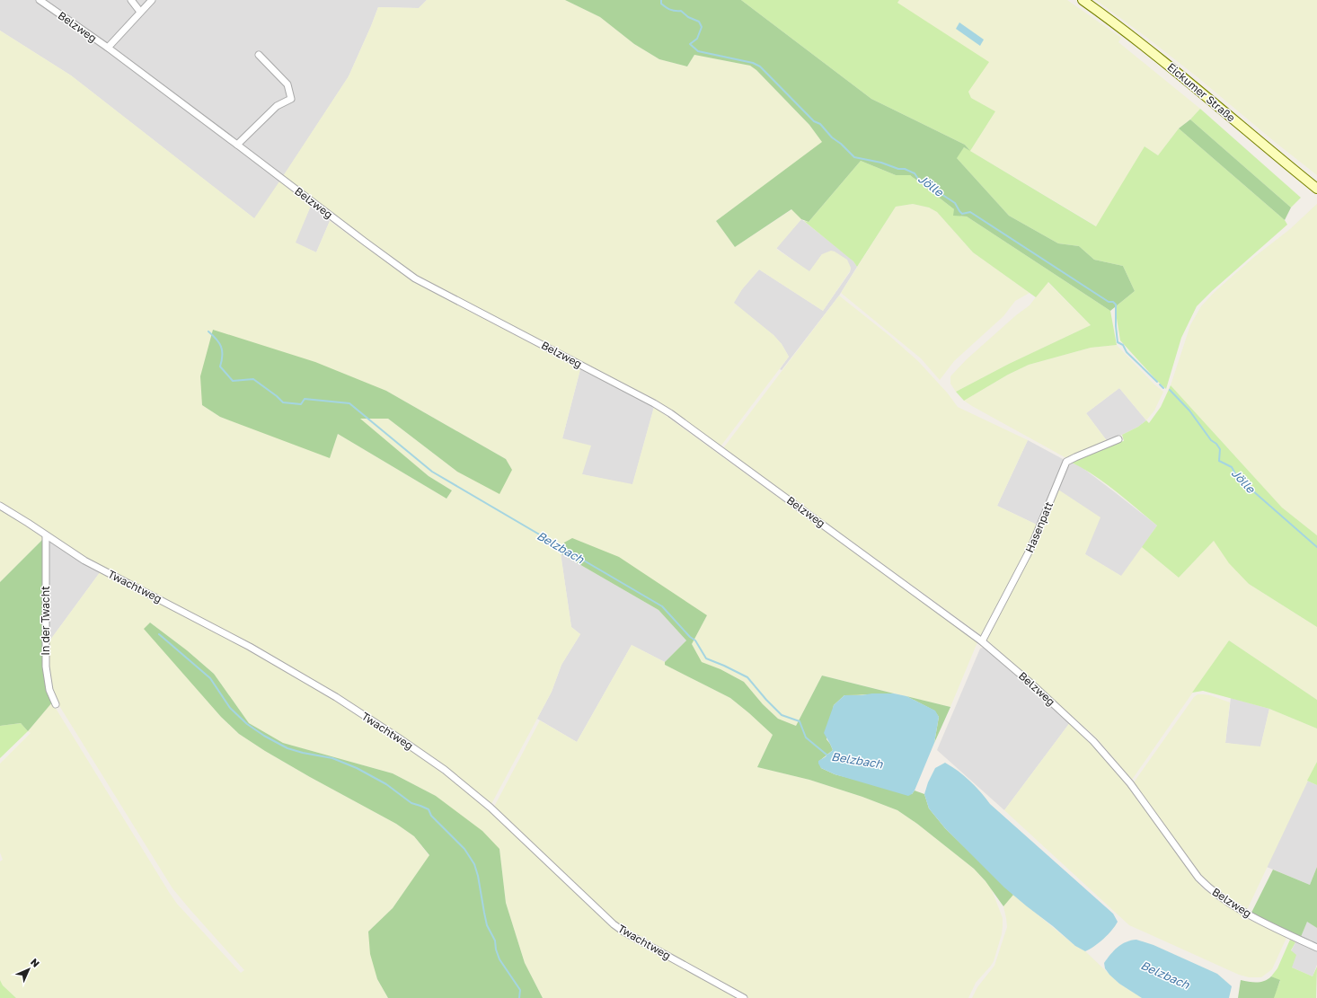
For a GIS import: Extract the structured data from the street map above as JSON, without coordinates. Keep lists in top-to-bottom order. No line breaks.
{"streets":{"main road":["Eickumer Straße"],"street":["Belzweg","Hasenpatt","Twachtweg","In der Twacht"]},"crossings":[["Belzweg","Hasenpatt"],["Twachtweg","In der Twacht"]],"water":["Jölle","Belzbach"],"north":"top right"}
